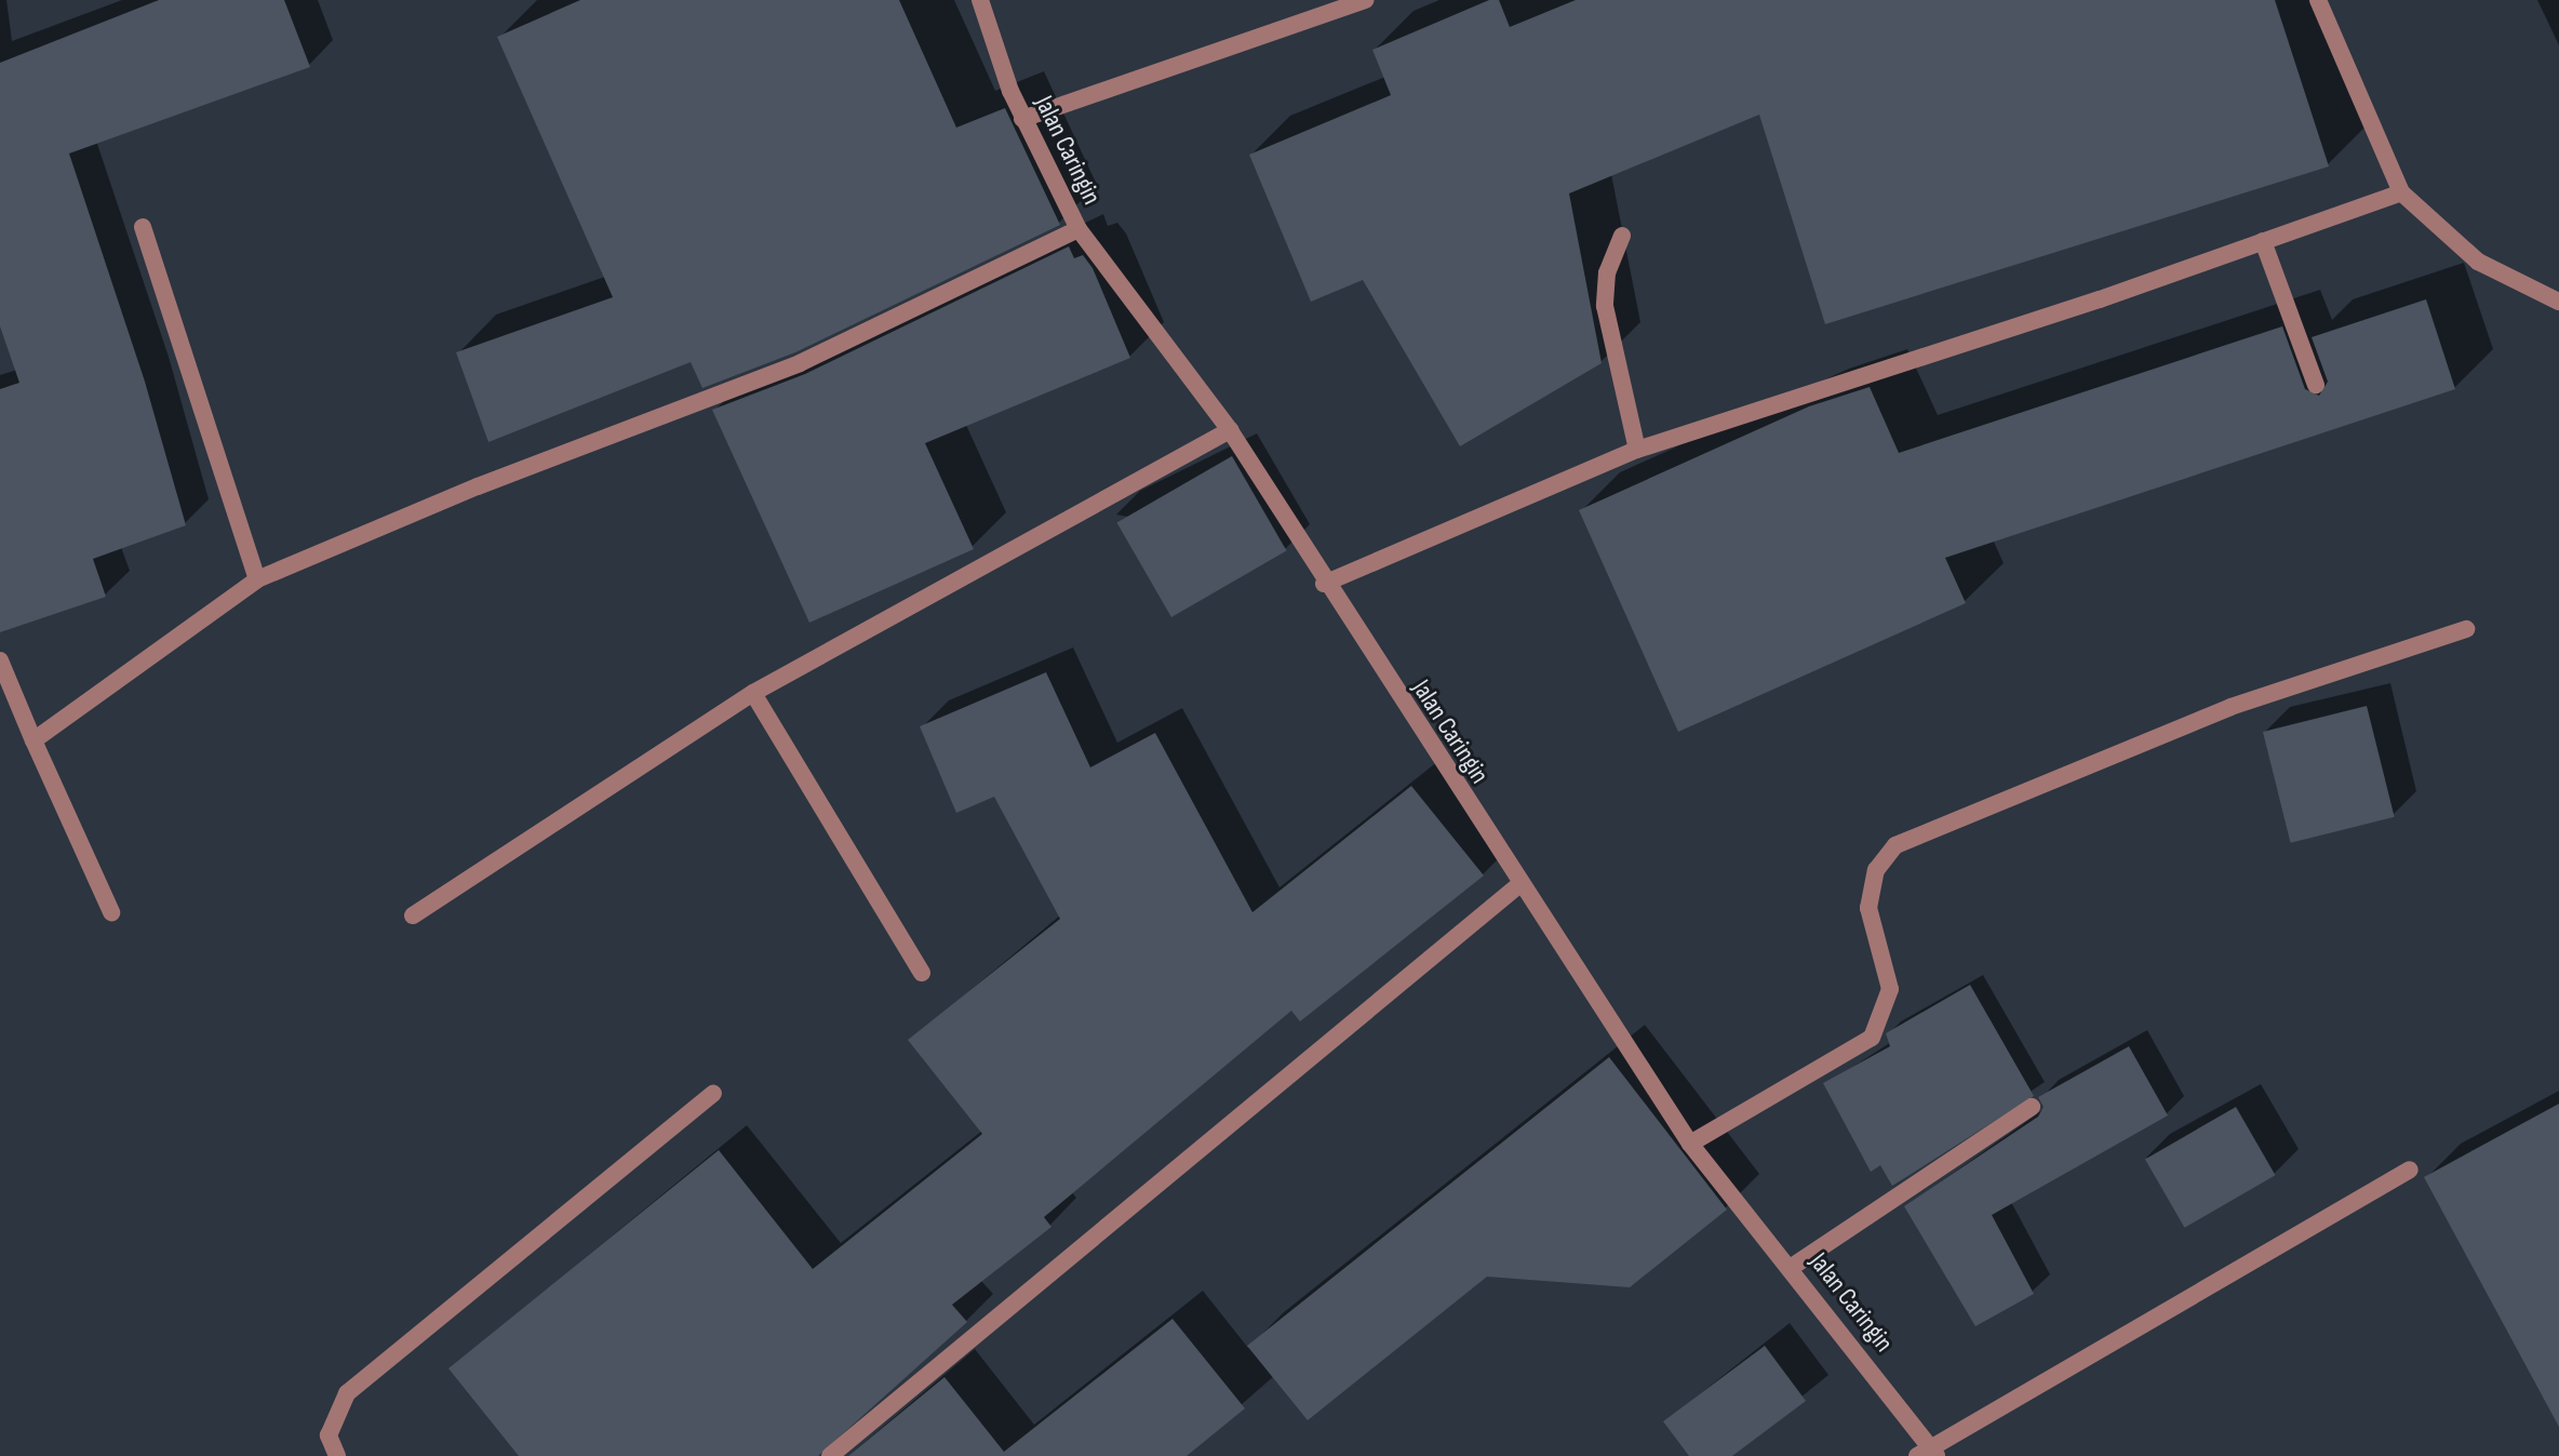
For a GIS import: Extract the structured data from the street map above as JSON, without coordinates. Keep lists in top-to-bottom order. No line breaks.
{"streets":{"street":["Jalan Caringin"]}}
